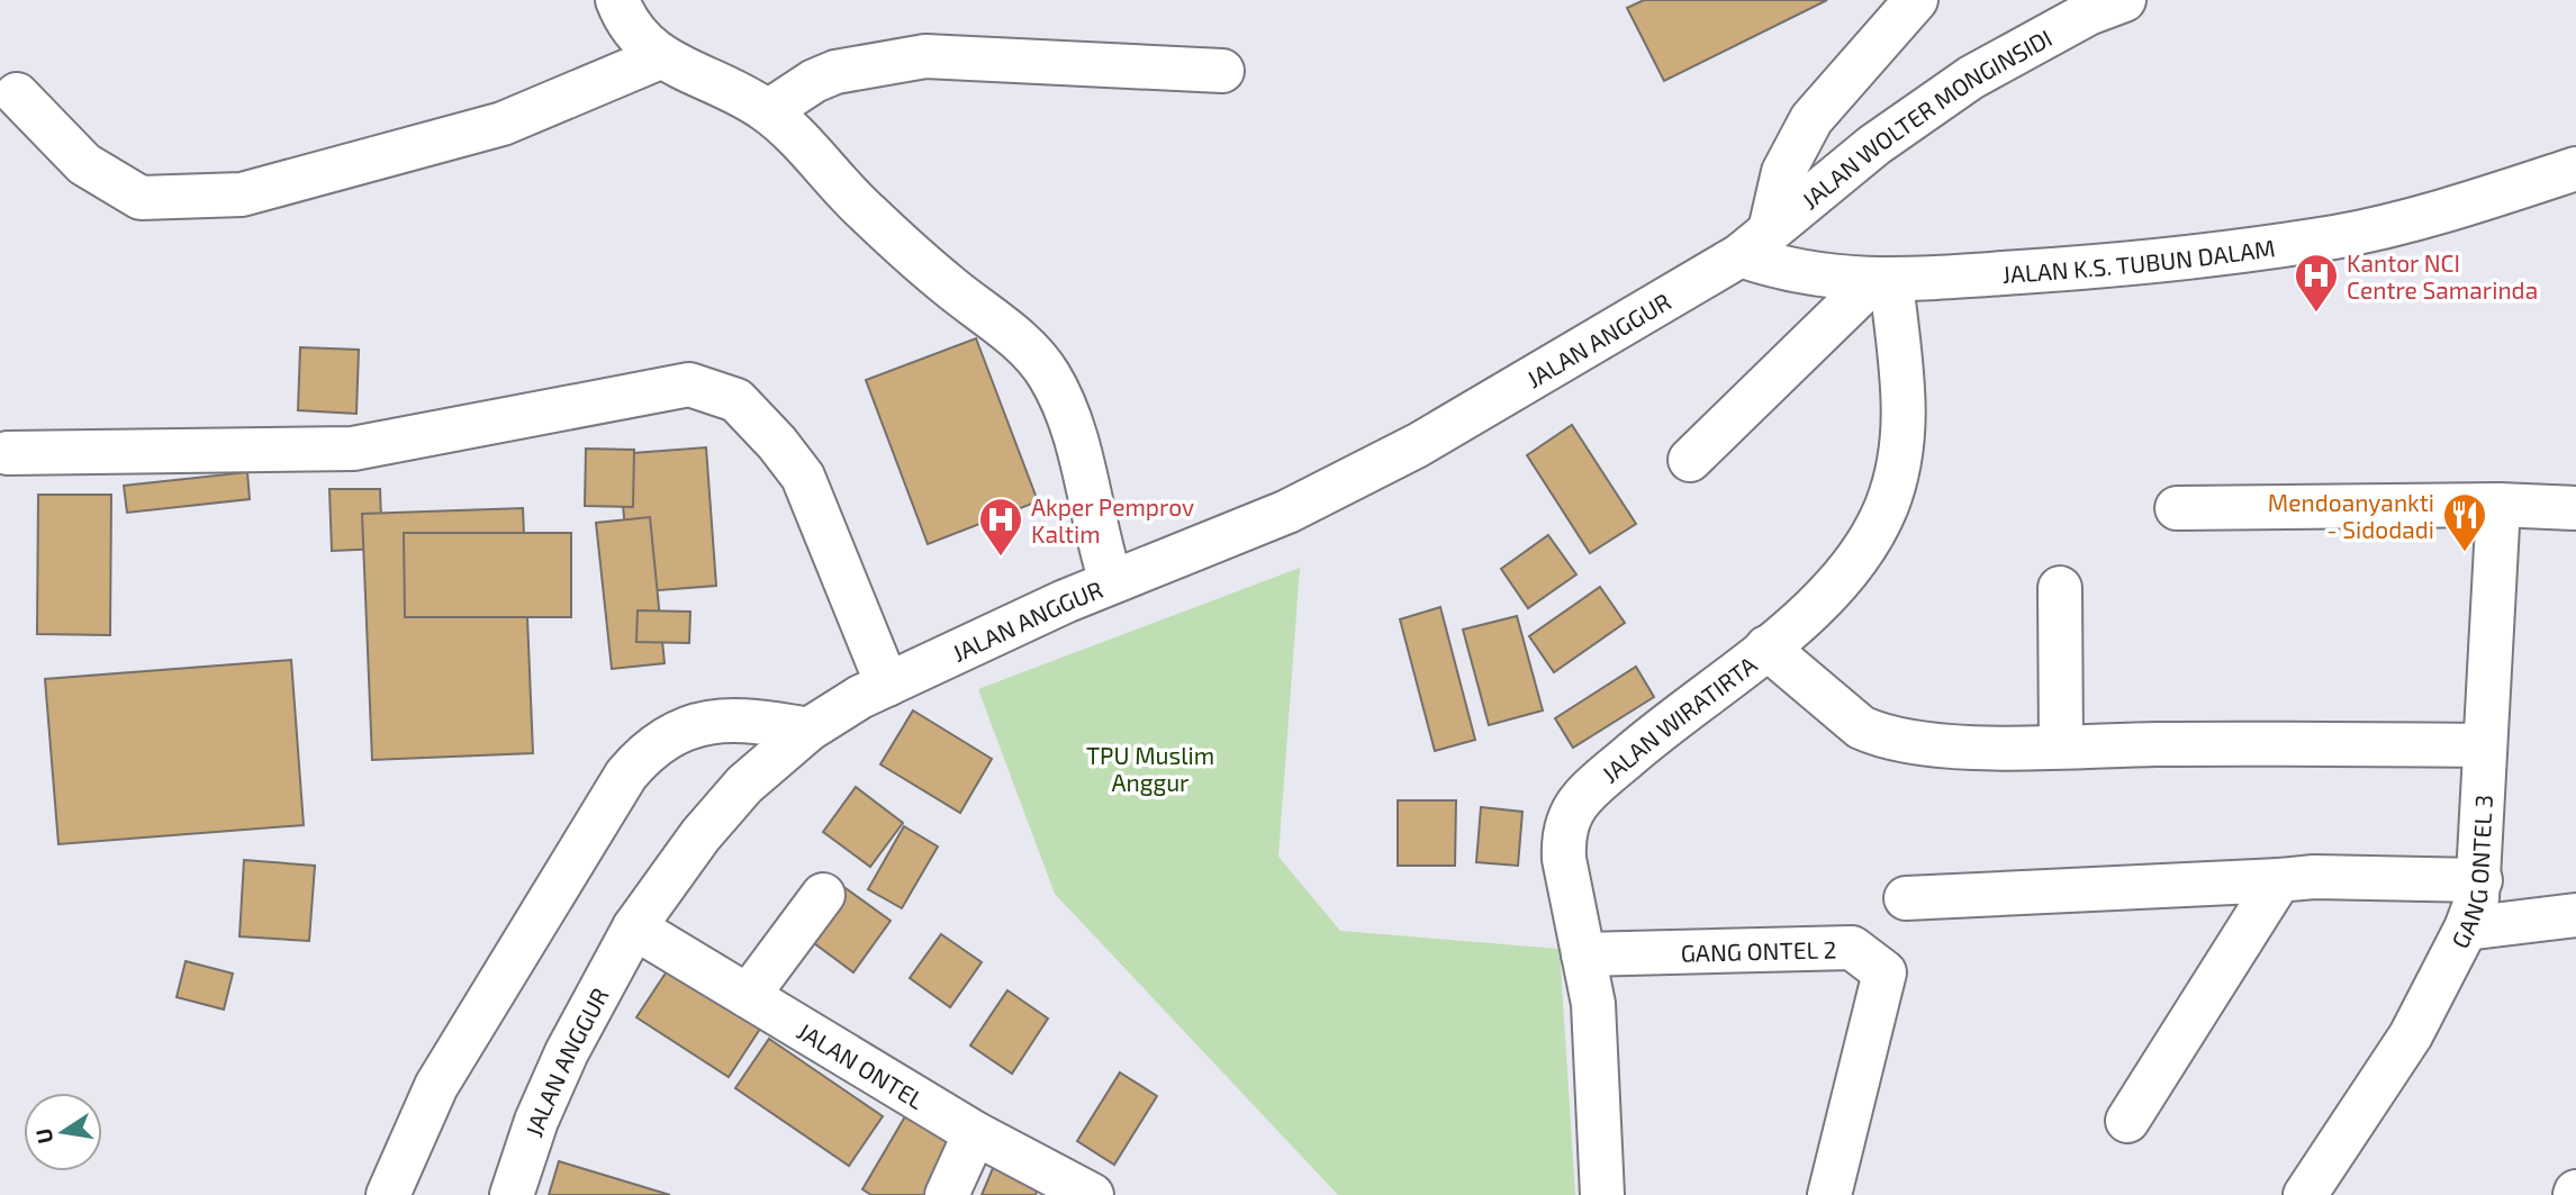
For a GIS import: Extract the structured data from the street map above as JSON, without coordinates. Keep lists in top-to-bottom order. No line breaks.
{"streets":{"street":["JALAN WOLTER MONGINSIDI","JALAN K.S. TUBUN DALAM","JALAN ANGGUR","JALAN WIRATIRTA","GANG ONTEL 3","GANG ONTEL 2","JALAN ONTEL"]},"crossings":[["JALAN WOLTER MONGINSIDI","JALAN K.S. TUBUN DALAM"],["JALAN WOLTER MONGINSIDI","JALAN ANGGUR"],["JALAN K.S. TUBUN DALAM","JALAN ANGGUR"],["JALAN K.S. TUBUN DALAM","JALAN WIRATIRTA"],["JALAN ANGGUR","JALAN ONTEL"],["JALAN WIRATIRTA","GANG ONTEL 2"]],"parks":["TPU Muslim Anggur"],"places":{"hospital":["Kantor NCI Centre Samarinda","Akper Pemprov Kaltim"],"restaurant":["Mendoanyankti - Sidodadi"]},"north":"left"}
